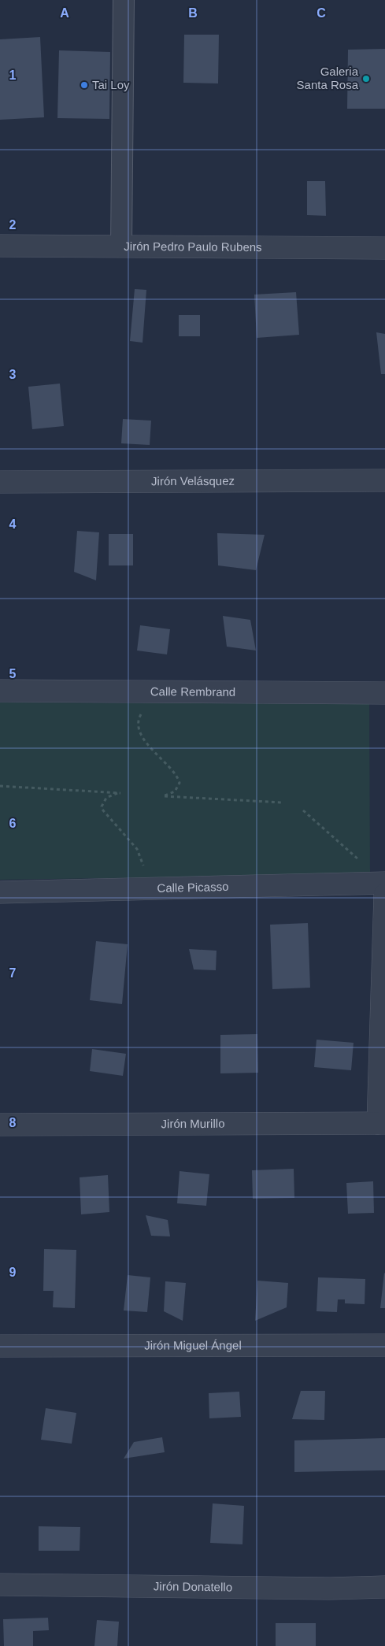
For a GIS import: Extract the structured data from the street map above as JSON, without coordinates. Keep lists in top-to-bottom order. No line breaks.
{"streets":{"street":["Jirón Pedro Paulo Rubens","Jirón Velásquez","Calle Rembrand","Calle Picasso","Jirón Murillo","Jirón Miguel Ángel","Jirón Donatello"]},"places":["Galeria Santa Rosa","Tai Loy"],"grid":{"columns":["A","B","C"],"rows":["1","2","3","4","5","6","7","8","9"]}}
